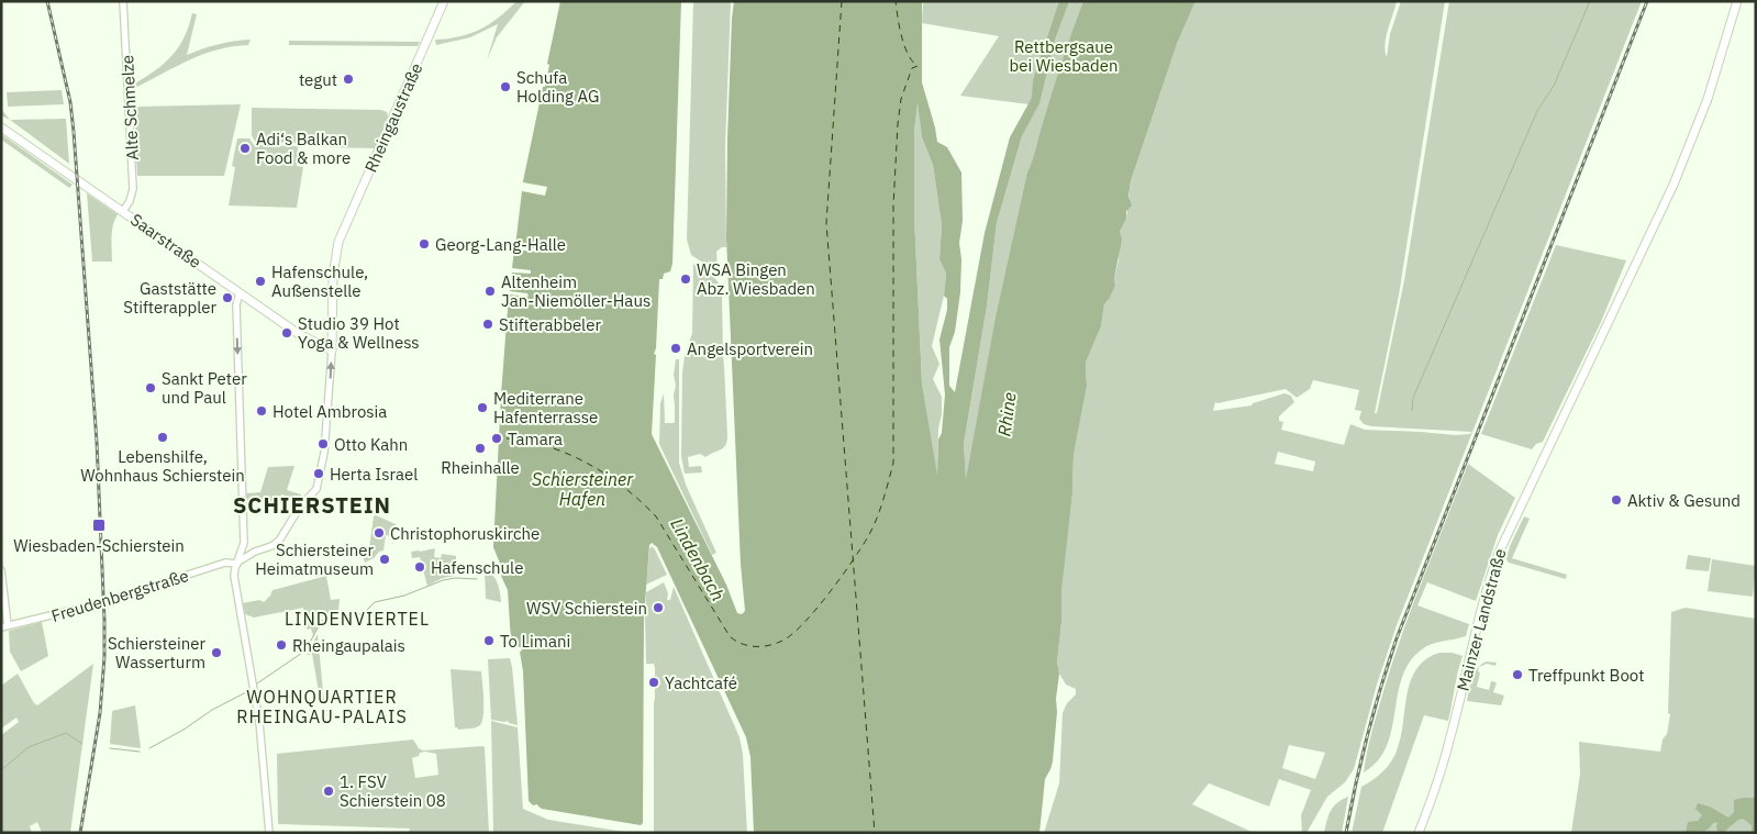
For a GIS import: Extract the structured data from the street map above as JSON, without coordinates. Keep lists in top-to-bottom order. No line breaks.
{"streets":{"main road":["Rheingaustraße","Saarstraße","Mainzer Landstraße"],"street":["Alte Schmelze","Freudenbergstraße"]},"crossings":[["Alte Schmelze","Saarstraße"],["Rheingaustraße","Saarstraße"]],"districts":["SCHIERSTEIN","LINDENVIERTEL","WOHNQUARTIER RHEINGAU-PALAIS"],"water":["Rhine","Schiersteiner Hafen","Lindenbach"],"parks":["Rettbergsaue bei Wiesbaden"],"places":{"other":["tegut","Schufa Holding AG","Adi‘s Balkan Food & more","Georg-Lang-Halle","WSA Bingen Abz. Wiesbaden","Hafenschule, Außenstelle","Altenheim Jan-Niemöller-Haus","Gaststätte Stifterappler","Stifterabbeler","Studio 39 Hot Yoga & Wellness","Angelsportverein","Sankt Peter und Paul","Mediterrane Hafenterrasse","Hotel Ambrosia","Lebenshilfe, Wohnhaus Schierstein","Tamara","Otto Kahn","Rheinhalle","Herta Israel","Aktiv & Gesund","Christophoruskirche","Schiersteiner Heimatmuseum","Hafenschule","WSV Schierstein","To Limani","Rheingaupalais","Schiersteiner Wasserturm","Treffpunkt Boot","Yachtcafé","1. FSV Schierstein 08"],"transit":["Wiesbaden-Schierstein"]}}
